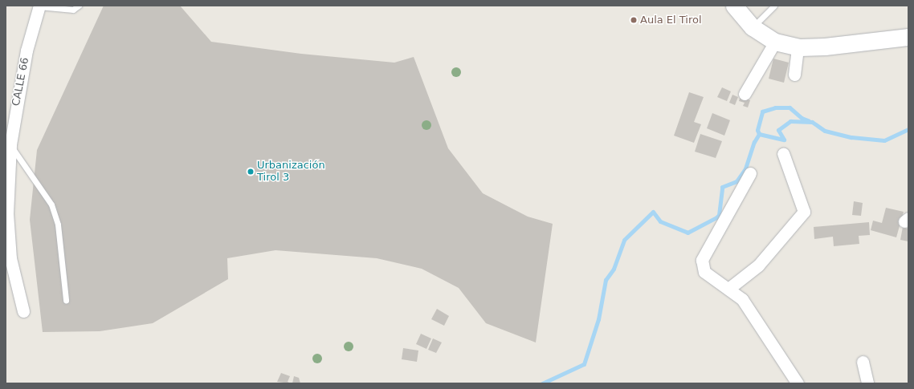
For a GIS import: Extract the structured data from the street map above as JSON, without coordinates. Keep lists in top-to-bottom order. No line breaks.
{"streets":{"street":["CALLE 66"]},"places":["Aula El Tirol","Urbanización Tirol 3"]}
